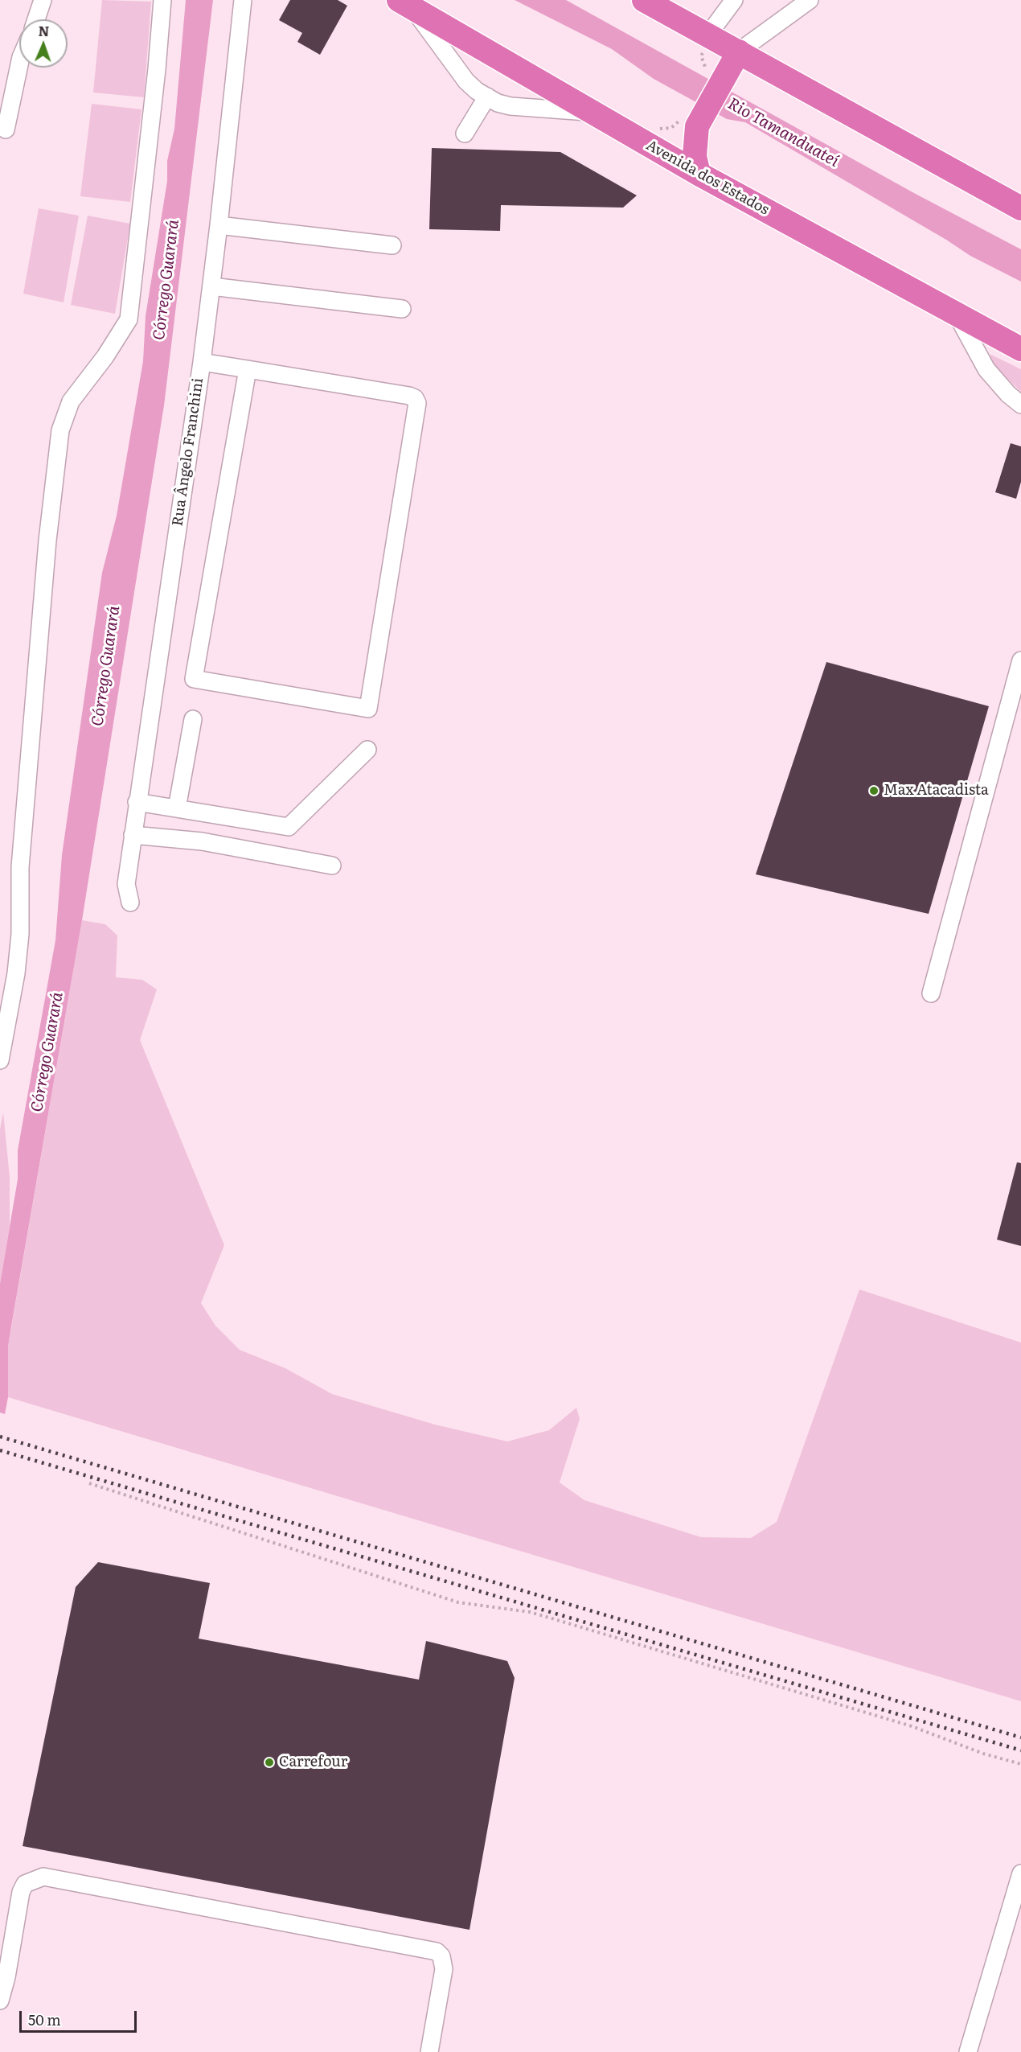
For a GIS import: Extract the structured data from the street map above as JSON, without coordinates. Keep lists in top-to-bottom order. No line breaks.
{"streets":{"highway":["Avenida dos Estados"],"street":["Rua Ângelo Franchini"]},"water":["Rio Tamanduateí","Córrego Guarará"],"places":["Max Atacadista","Carrefour"],"scale_bar":"50 m","north":"top"}
